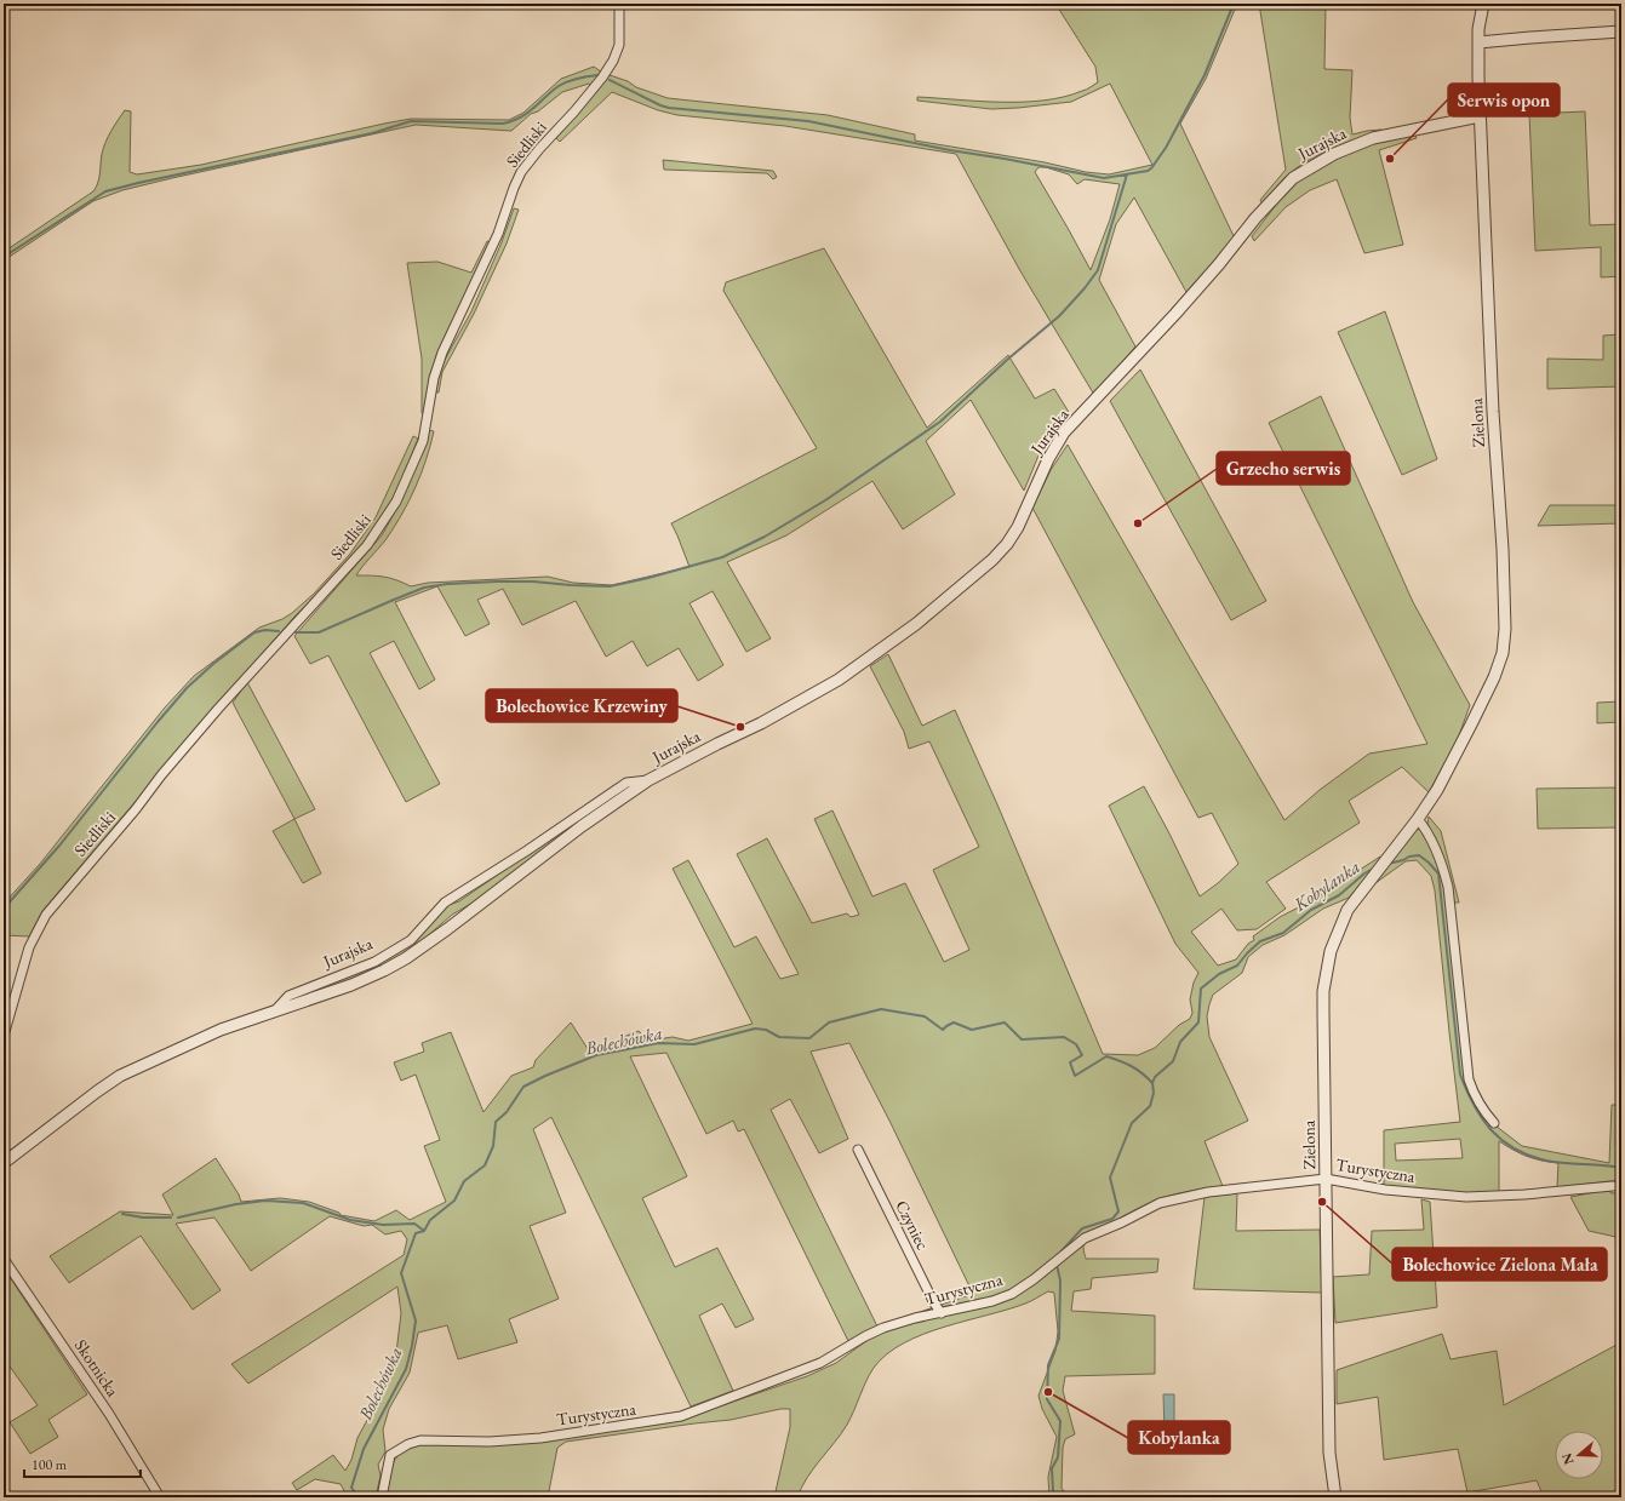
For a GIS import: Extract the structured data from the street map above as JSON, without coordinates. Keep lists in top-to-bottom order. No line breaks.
{"streets":{"street":["Jurajska","Siedliski","Zielona","Turystyczna","Czyniec","Skotnicka"]},"crossings":[["Jurajska","Zielona"],["Zielona","Turystyczna"],["Turystyczna","Czyniec"]],"water":["Kobylanka","Bolechówka"],"places":["Serwis opon","Grzecho serwis","Bolechowice Krzewiny","Bolechowice Zielona Mała","Kobylanka"],"scale_bar":"100 m","north":"left"}
